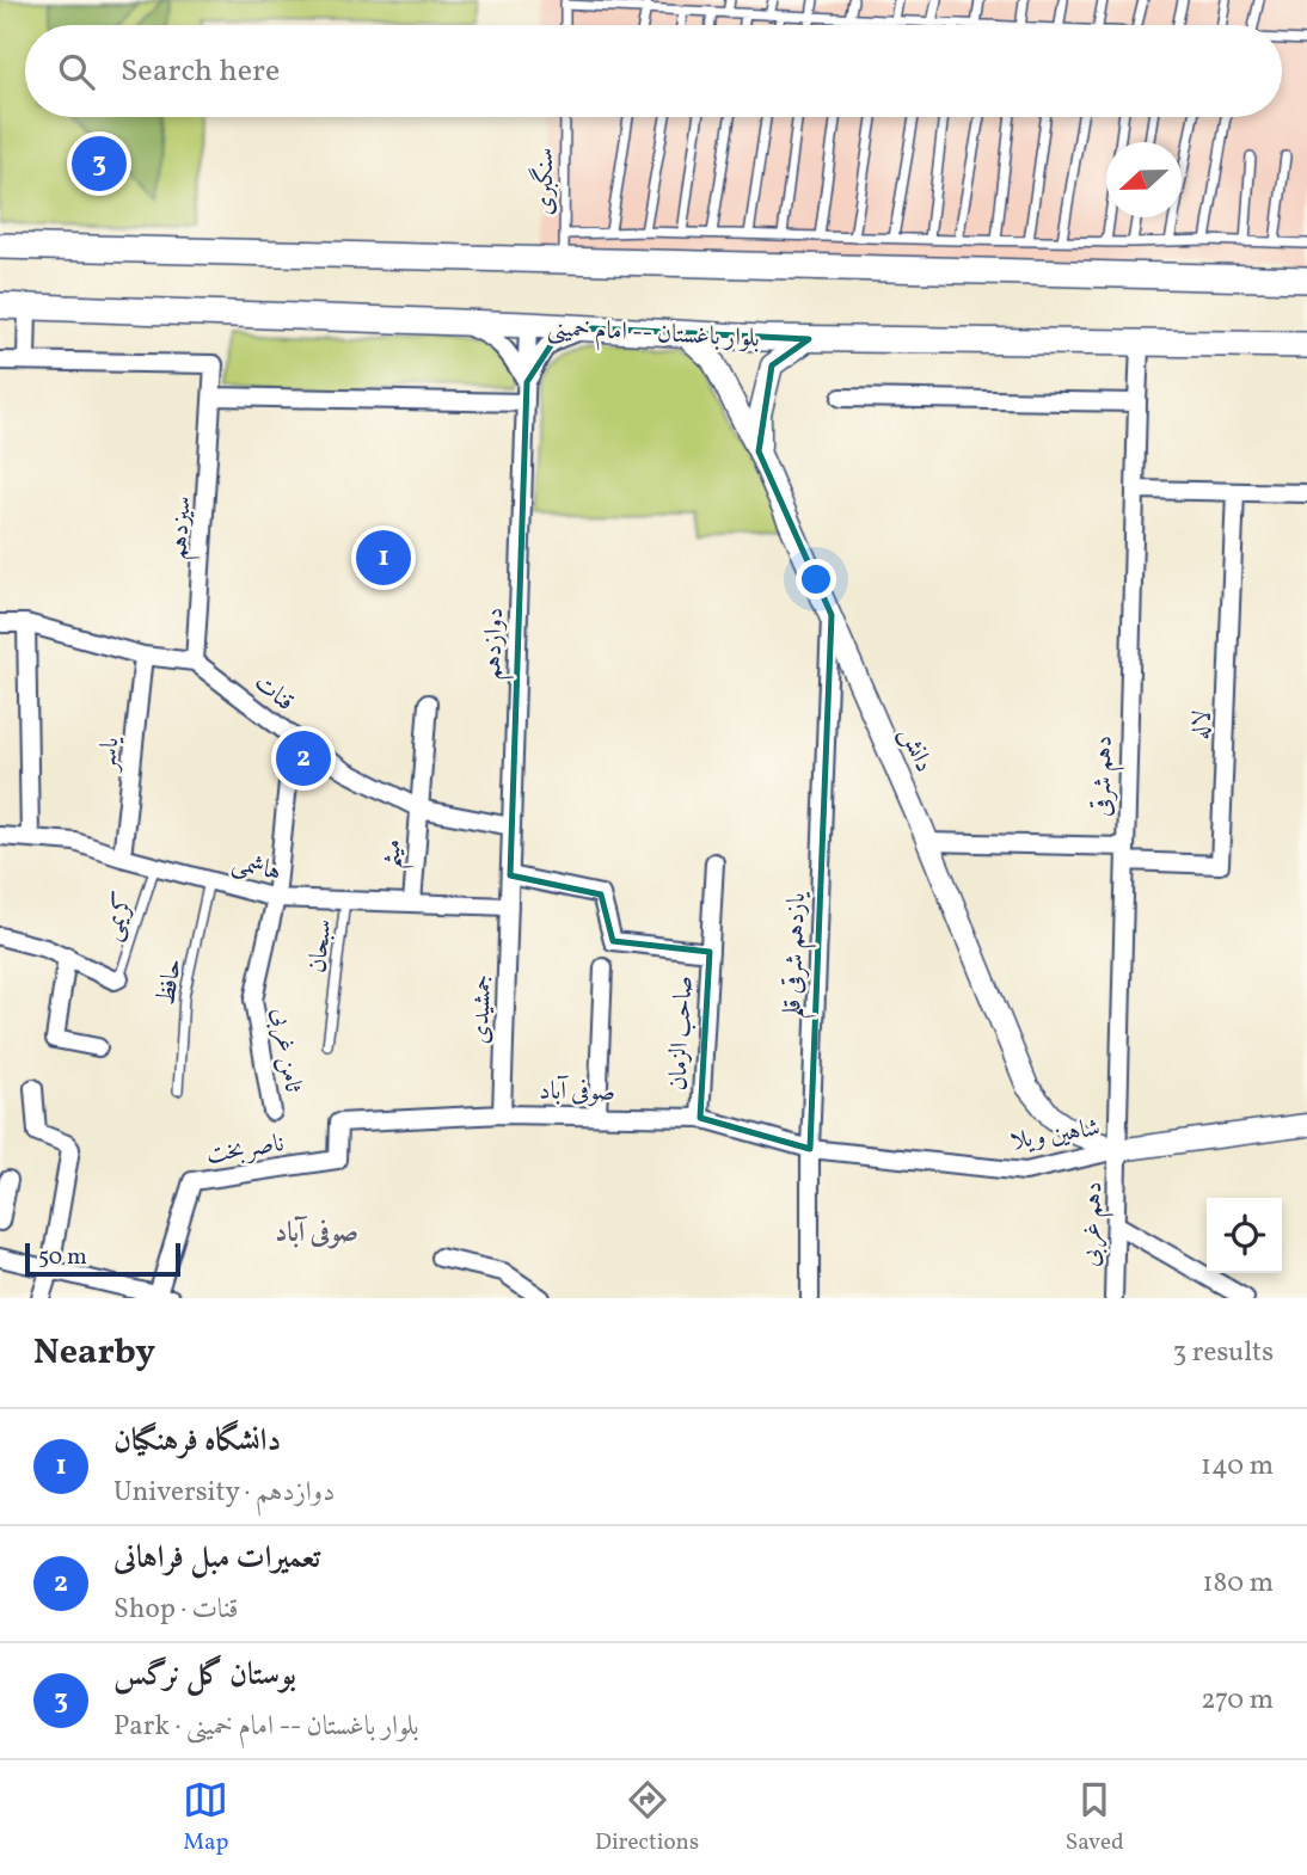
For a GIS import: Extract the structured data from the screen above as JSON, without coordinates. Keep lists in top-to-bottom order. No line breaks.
{"streets":{"main road":["بلوار باغستان -- امام خمینی"],"street":["سیزدهم","دوازدهم","قنات","لاله","دانش","یاسر","دهم شرقی","میثم","هاشمی","یازدهم شرقی قلم","جمشیدی","صاحب الزمان","ثامن غربی","صوفی آباد","شاهین ویلا","ناصربخت","دهم غربی"],"lane":["سنگبری","کریمی","سبحان","حافظ"]},"crossings":[["بلوار باغستان -- امام خمینی","دوازدهم"],["بلوار باغستان -- امام خمینی","دانش"],["بلوار باغستان -- امام خمینی","دهم شرقی"],["سیزدهم","قنات"],["دوازدهم","قنات"],["دوازدهم","هاشمی"],["دوازدهم","جمشیدی"],["دوازدهم","صاحب الزمان"],["قنات","میثم"],["قنات","ثامن غربی"],["لاله","دهم شرقی"],["دانش","دهم شرقی"],["دانش","یازدهم شرقی قلم"],["دانش","شاهین ویلا"],["دانش","دهم غربی"],["یاسر","هاشمی"],["دهم شرقی","شاهین ویلا"],["دهم شرقی","دهم غربی"],["میثم","هاشمی"],["هاشمی","کریمی"],["هاشمی","سبحان"],["هاشمی","حافظ"],["هاشمی","جمشیدی"],["هاشمی","ثامن غربی"],["یازدهم شرقی قلم","صوفی آباد"],["یازدهم شرقی قلم","شاهین ویلا"],["جمشیدی","صوفی آباد"],["صاحب الزمان","صوفی آباد"],["صوفی آباد","شاهین ویلا"],["صوفی آباد","ناصربخت"],["شاهین ویلا","دهم غربی"]],"districts":["صوفی آباد"],"scale_bar":"50 m","north":"left","page":{"search":"Search here","pins":["3","1","2"],"scale":"50 m","heading":["Nearby","3 results"],"list":[{"mark":"1","name":"دانشگاه فرهنگیان","note":"University · دوازدهم","value":"140 m"},{"mark":"2","name":"تعمیرات مبل فراهانی","note":"Shop · قنات","value":"180 m"},{"mark":"3","name":"بوستان گل نرگس","note":"Park · بلوار باغستان -- امام خمینی","value":"270 m"}],"nav":["Map","Directions","Saved"]}}
